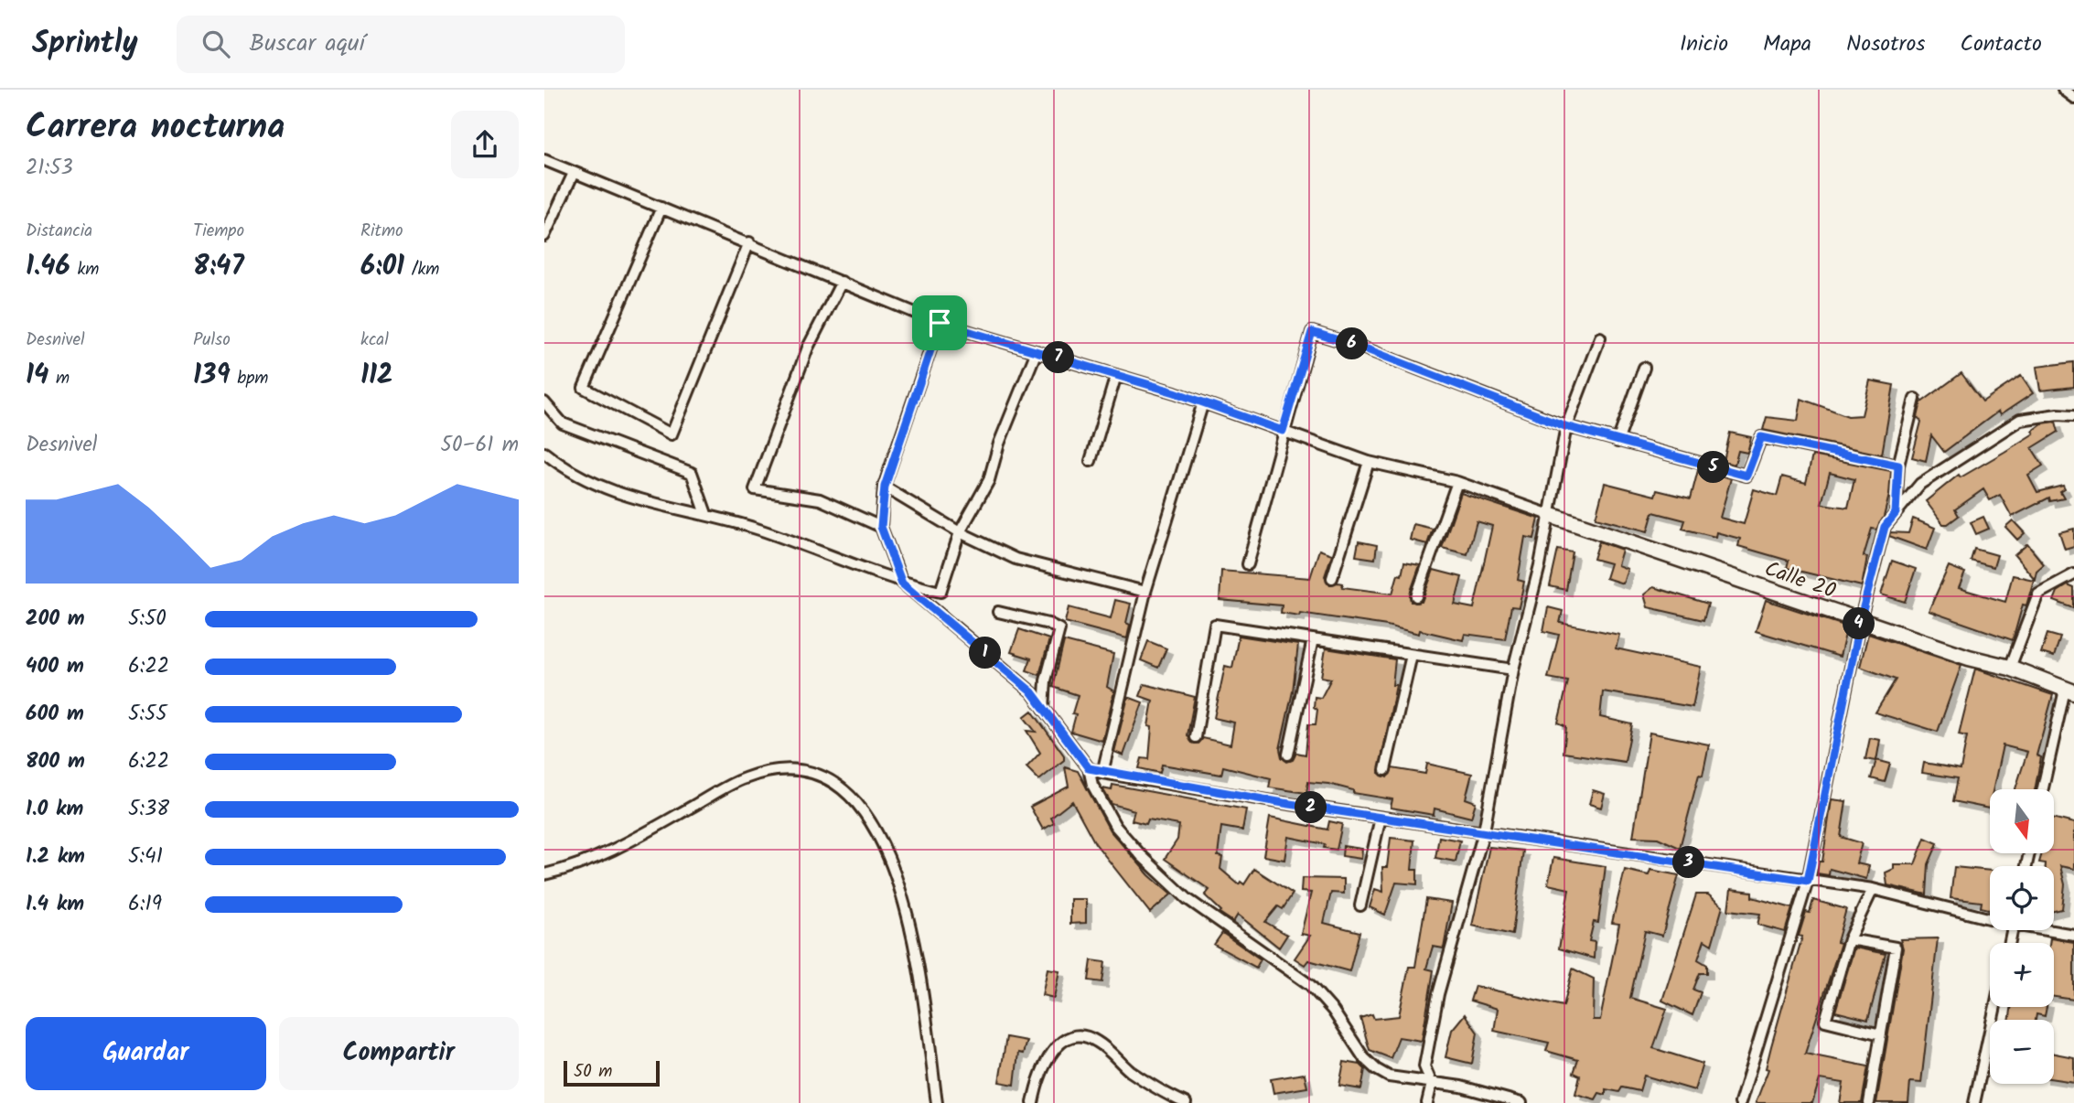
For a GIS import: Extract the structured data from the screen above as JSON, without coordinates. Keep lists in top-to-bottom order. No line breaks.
{"streets":{"main road":["Calle 20"]},"scale_bar":"50 m","north":"bottom","page":{"header":"Sprintly","search":"Buscar aquí","nav":["Inicio","Mapa","Nosotros","Contacto"],"heading":["Carrera nocturna","21:53"],"stats":[["Distancia","1.46 km"],["Tiempo","8:47"],["Ritmo","6:01 /km"],["Desnivel","14 m"],["Pulso","139 bpm"],["kcal","112"]],"pins":["6","7","5","4","1","2","3"],"chart":["Desnivel","50–61 m"],"list":[{"name":"200 m","note":"5:50"},{"name":"400 m","note":"6:22"},{"name":"600 m","note":"5:55"},{"name":"800 m","note":"6:22"},{"name":"1.0 km","note":"5:38"},{"name":"1.2 km","note":"5:41"},{"name":"1.4 km","note":"6:19"}],"map_buttons":["+","−"],"buttons":["Guardar","Compartir"],"scale":"50 m"}}
